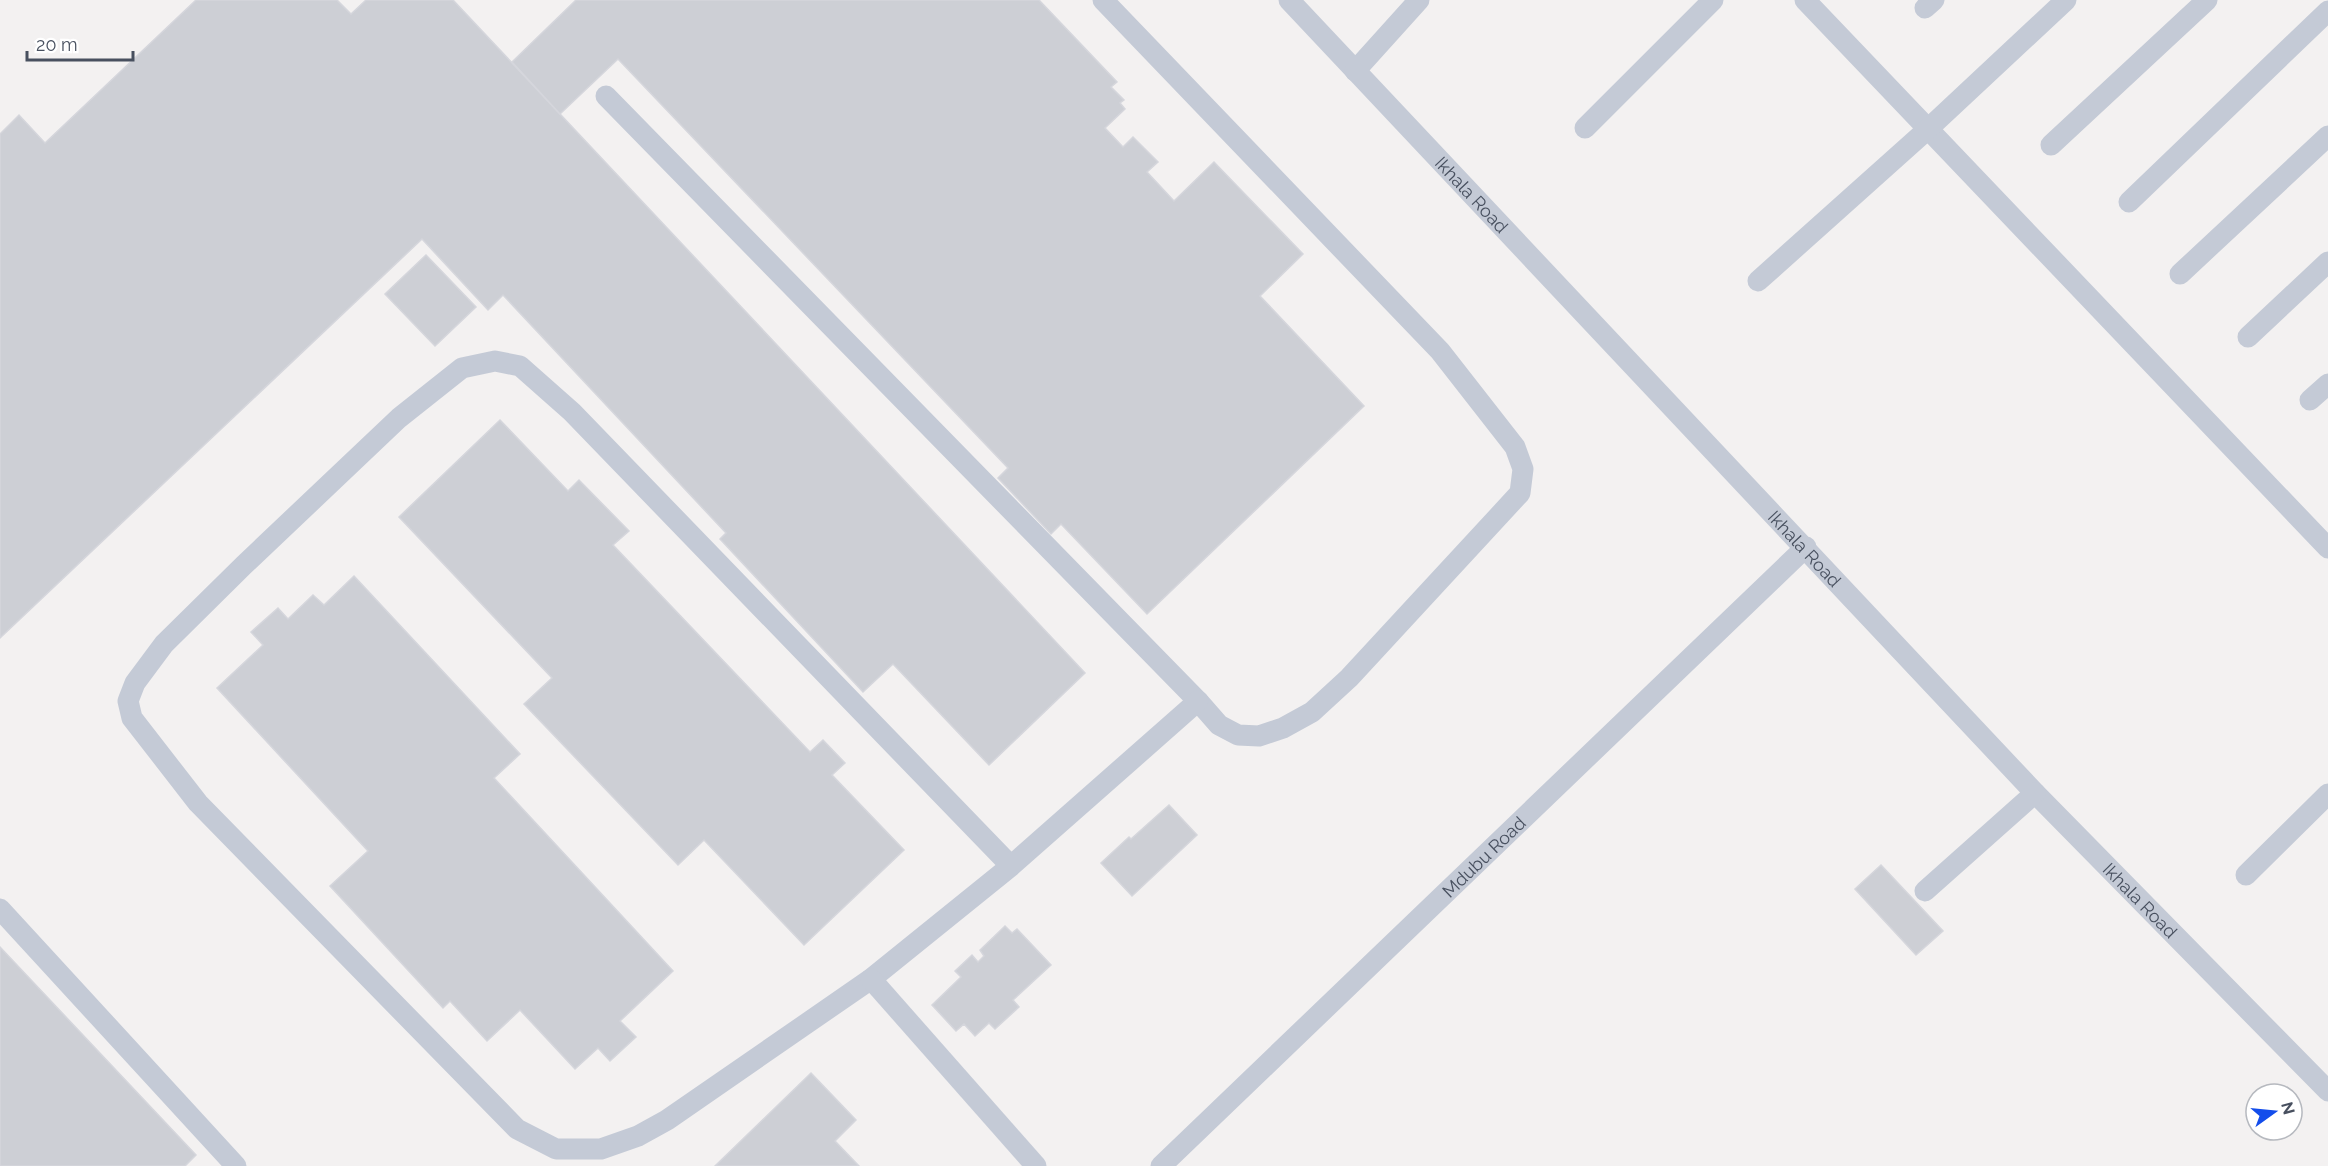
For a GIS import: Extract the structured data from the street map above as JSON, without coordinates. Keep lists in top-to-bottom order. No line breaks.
{"streets":{"lane":["Ikhala Road","Mdubu Road"]},"crossings":[["Ikhala Road","Mdubu Road"]],"scale_bar":"20 m","north":"right"}
